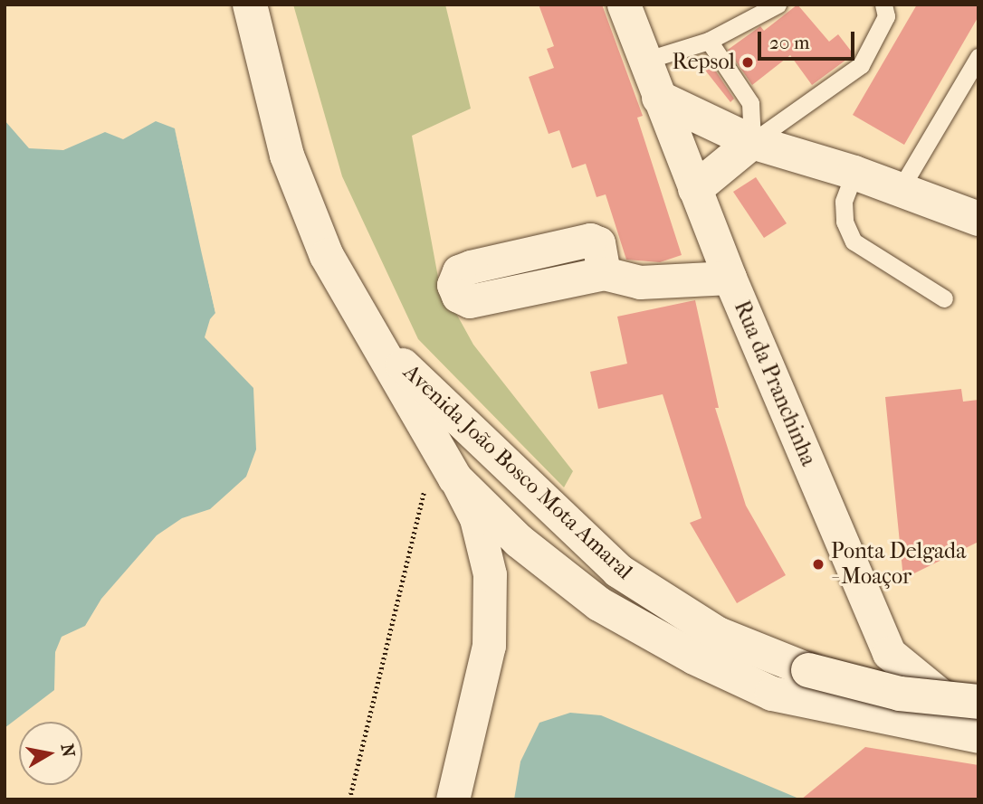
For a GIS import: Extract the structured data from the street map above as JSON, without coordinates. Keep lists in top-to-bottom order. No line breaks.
{"streets":{"main road":["Avenida João Bosco Mota Amaral"],"street":["Rua da Pranchinha"]},"places":["Repsol","Ponta Delgada - Moaçor"],"scale_bar":"20 m","north":"right"}
